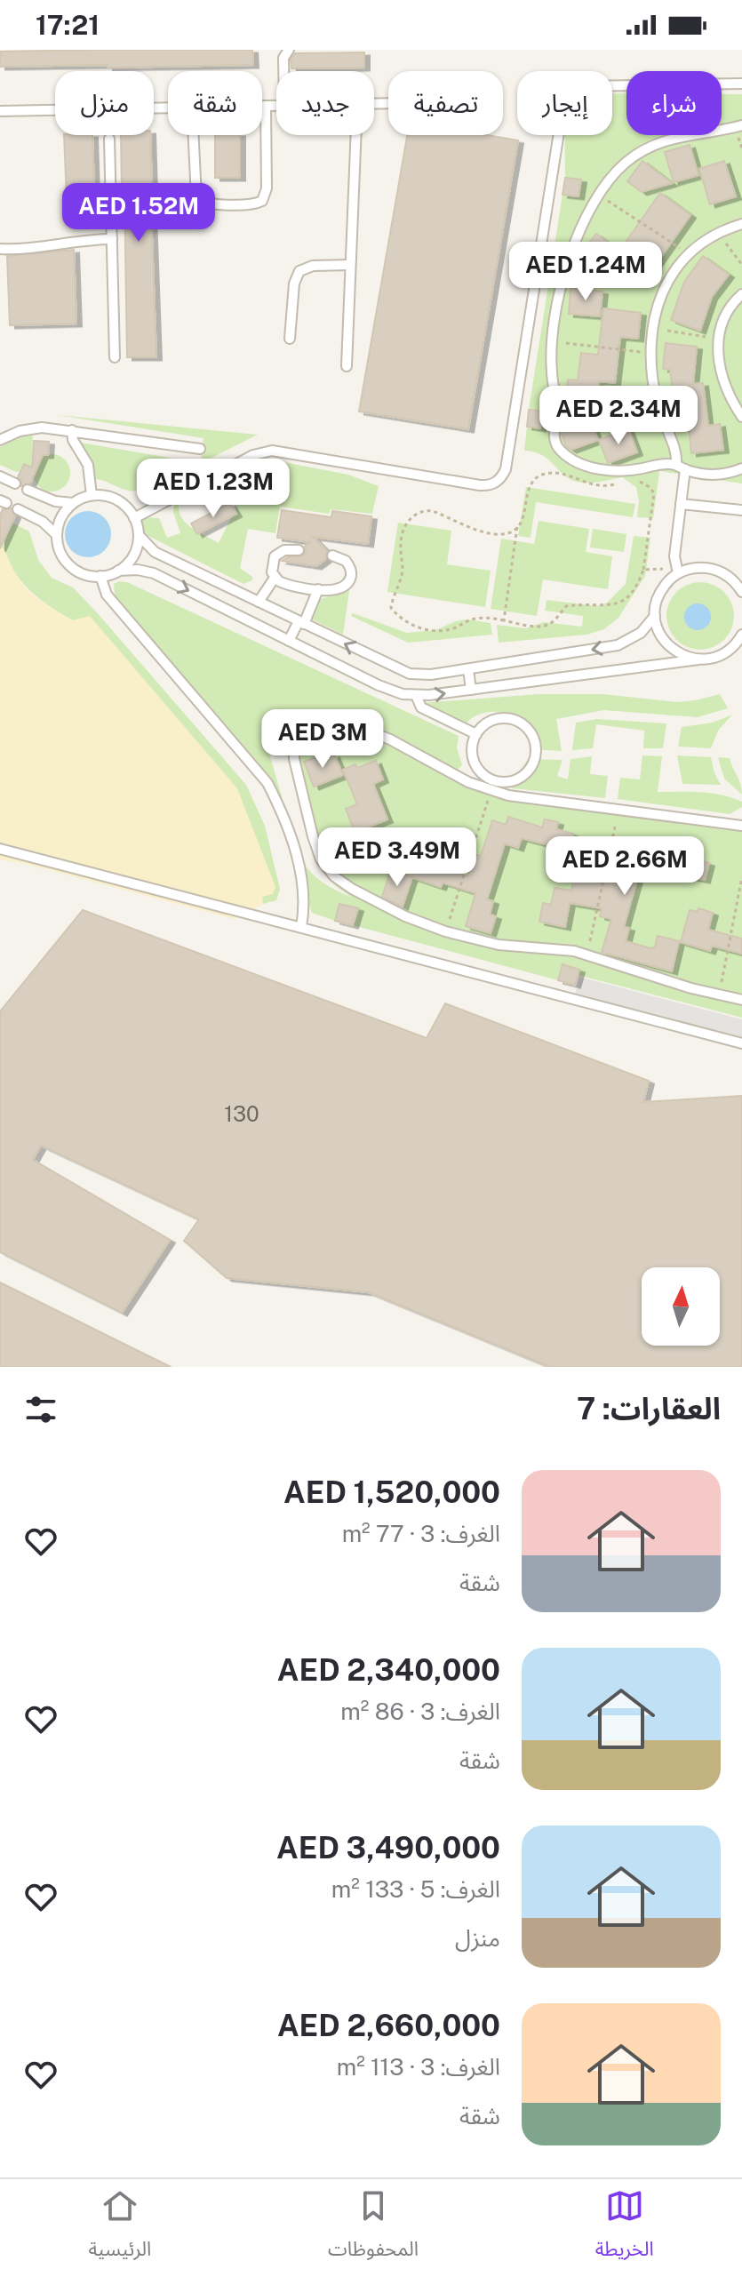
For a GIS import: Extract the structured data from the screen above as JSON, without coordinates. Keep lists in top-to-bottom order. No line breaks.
{"house_numbers":["130"],"north":"top","page":{"status":"17:21","chip":["شراء","إيجار","تصفية","جديد","شقة","منزل"],"price":["AED 1.52M","AED 1.24M","AED 2.34M","AED 1.23M","AED 3M","AED 3.49M","AED 2.66M"],"heading":"العقارات: 7","list":[{"name":"AED 1,520,000","note":"الغرف: 3 · 77 m² · شقة"},{"name":"AED 2,340,000","note":"الغرف: 3 · 86 m² · شقة"},{"name":"AED 3,490,000","note":"الغرف: 5 · 133 m² · منزل"},{"name":"AED 2,660,000","note":"الغرف: 3 · 113 m² · شقة"}],"tabs":["الخريطة","المحفوظات","الرئيسية"]}}
